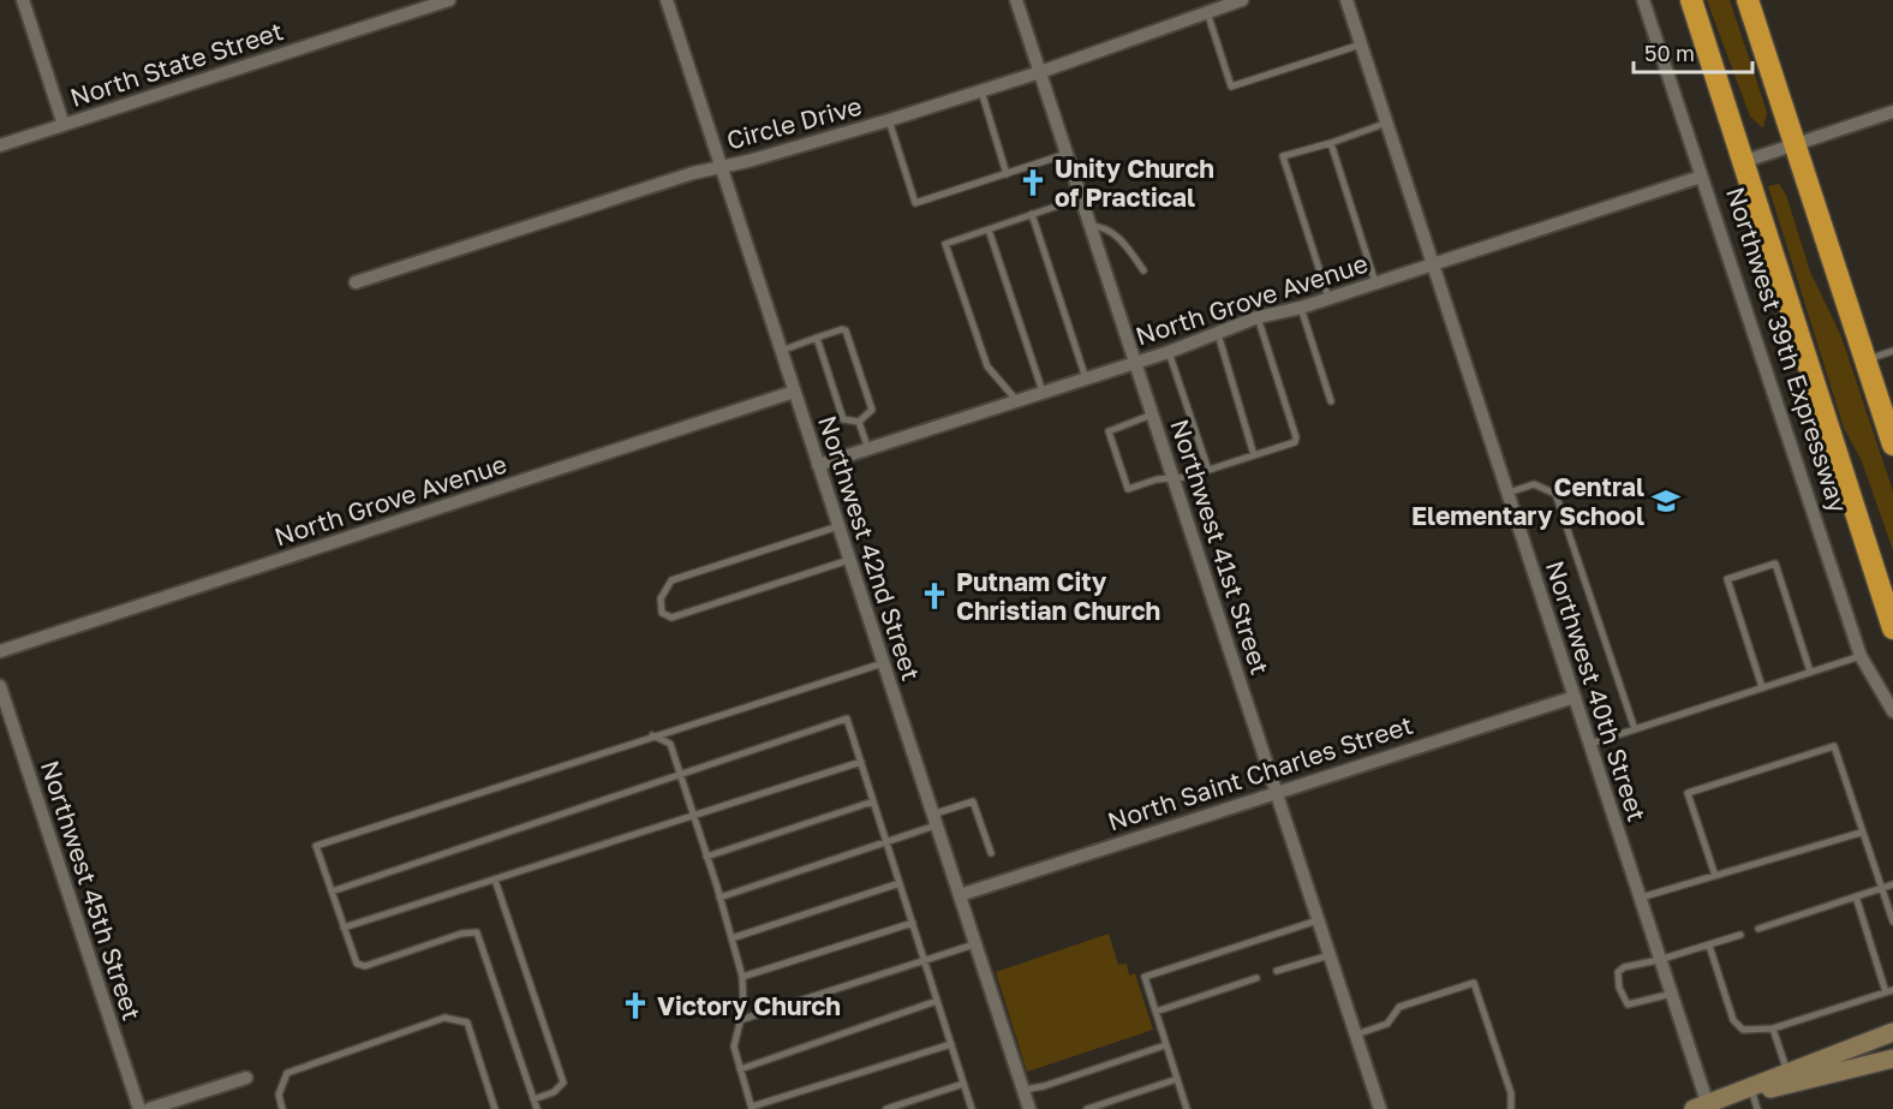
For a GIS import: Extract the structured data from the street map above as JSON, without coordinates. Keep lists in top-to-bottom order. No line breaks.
{"streets":{"highway":["Northwest 39th Expressway"],"street":["North State Street","Circle Drive","North Grove Avenue","Northwest 41st Street","Northwest 42nd Street","Northwest 40th Street","North Saint Charles Street","Northwest 45th Street"]},"crossings":[["Circle Drive","Northwest 41st Street"],["Circle Drive","Northwest 42nd Street"],["North Grove Avenue","Northwest 39th Expressway"],["North Grove Avenue","Northwest 41st Street"],["North Grove Avenue","Northwest 42nd Street"],["North Grove Avenue","Northwest 40th Street"],["Northwest 41st Street","North Saint Charles Street"],["Northwest 42nd Street","North Saint Charles Street"],["Northwest 40th Street","North Saint Charles Street"]],"places":{"church":["Unity Church of Practical","Putnam City Christian Church","Victory Church"],"school or university":["Central Elementary School"]},"scale_bar":"50 m"}
